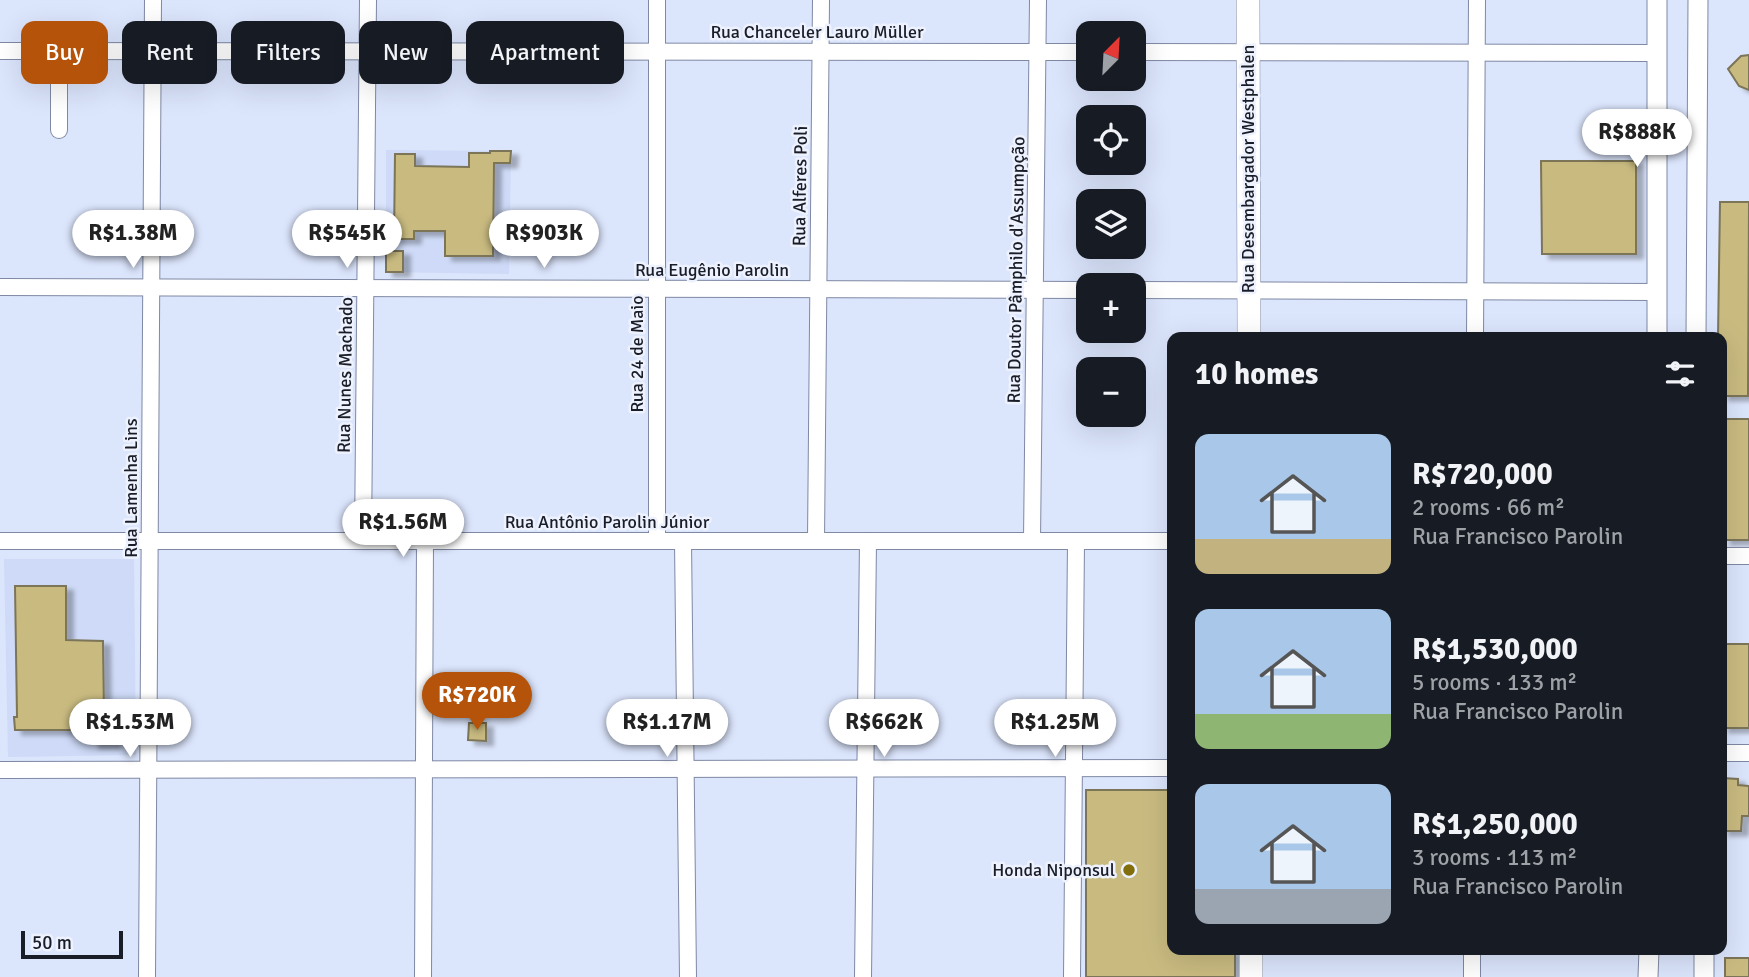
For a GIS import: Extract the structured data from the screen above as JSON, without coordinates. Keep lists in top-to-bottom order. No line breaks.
{"streets":{"main road":["Rua Desembargador Westphalen"],"street":["Rua Chanceler Lauro Müller","Rua Alferes Poli","Rua Eugênio Parolin","Rua Doutor Pâmphilo d'Assumpção","Rua 24 de Maio","Rua Nunes Machado","Rua Lamenha Lins","Rua Antônio Parolin Júnior"]},"crossings":[["Rua Chanceler Lauro Müller","Rua Alferes Poli"],["Rua Chanceler Lauro Müller","Rua Doutor Pâmphilo d'Assumpção"],["Rua Chanceler Lauro Müller","Rua 24 de Maio"],["Rua Alferes Poli","Rua Eugênio Parolin"],["Rua Alferes Poli","Rua Antônio Parolin Júnior"],["Rua Eugênio Parolin","Rua Doutor Pâmphilo d'Assumpção"],["Rua Eugênio Parolin","Rua 24 de Maio"],["Rua Eugênio Parolin","Rua Nunes Machado"],["Rua Eugênio Parolin","Rua Lamenha Lins"],["Rua Doutor Pâmphilo d'Assumpção","Rua Antônio Parolin Júnior"],["Rua 24 de Maio","Rua Antônio Parolin Júnior"],["Rua Nunes Machado","Rua Antônio Parolin Júnior"],["Rua Lamenha Lins","Rua Antônio Parolin Júnior"]],"places":["Honda Niponsul"],"scale_bar":"50 m","north":"top right","page":{"map_buttons":["+","−"],"chip":["Buy","Rent","Filters","New","Apartment"],"price":["R$888K","R$1.38M","R$545K","R$903K","R$1.56M","R$720K","R$1.53M","R$1.17M","R$662K","R$1.25M"],"heading":"10 homes","list":[{"name":"R$720,000","note":"2 rooms · 66 m² · Rua Francisco Parolin"},{"name":"R$1,530,000","note":"5 rooms · 133 m² · Rua Francisco Parolin"},{"name":"R$1,250,000","note":"3 rooms · 113 m² · Rua Francisco Parolin"}],"scale":"50 m"}}
